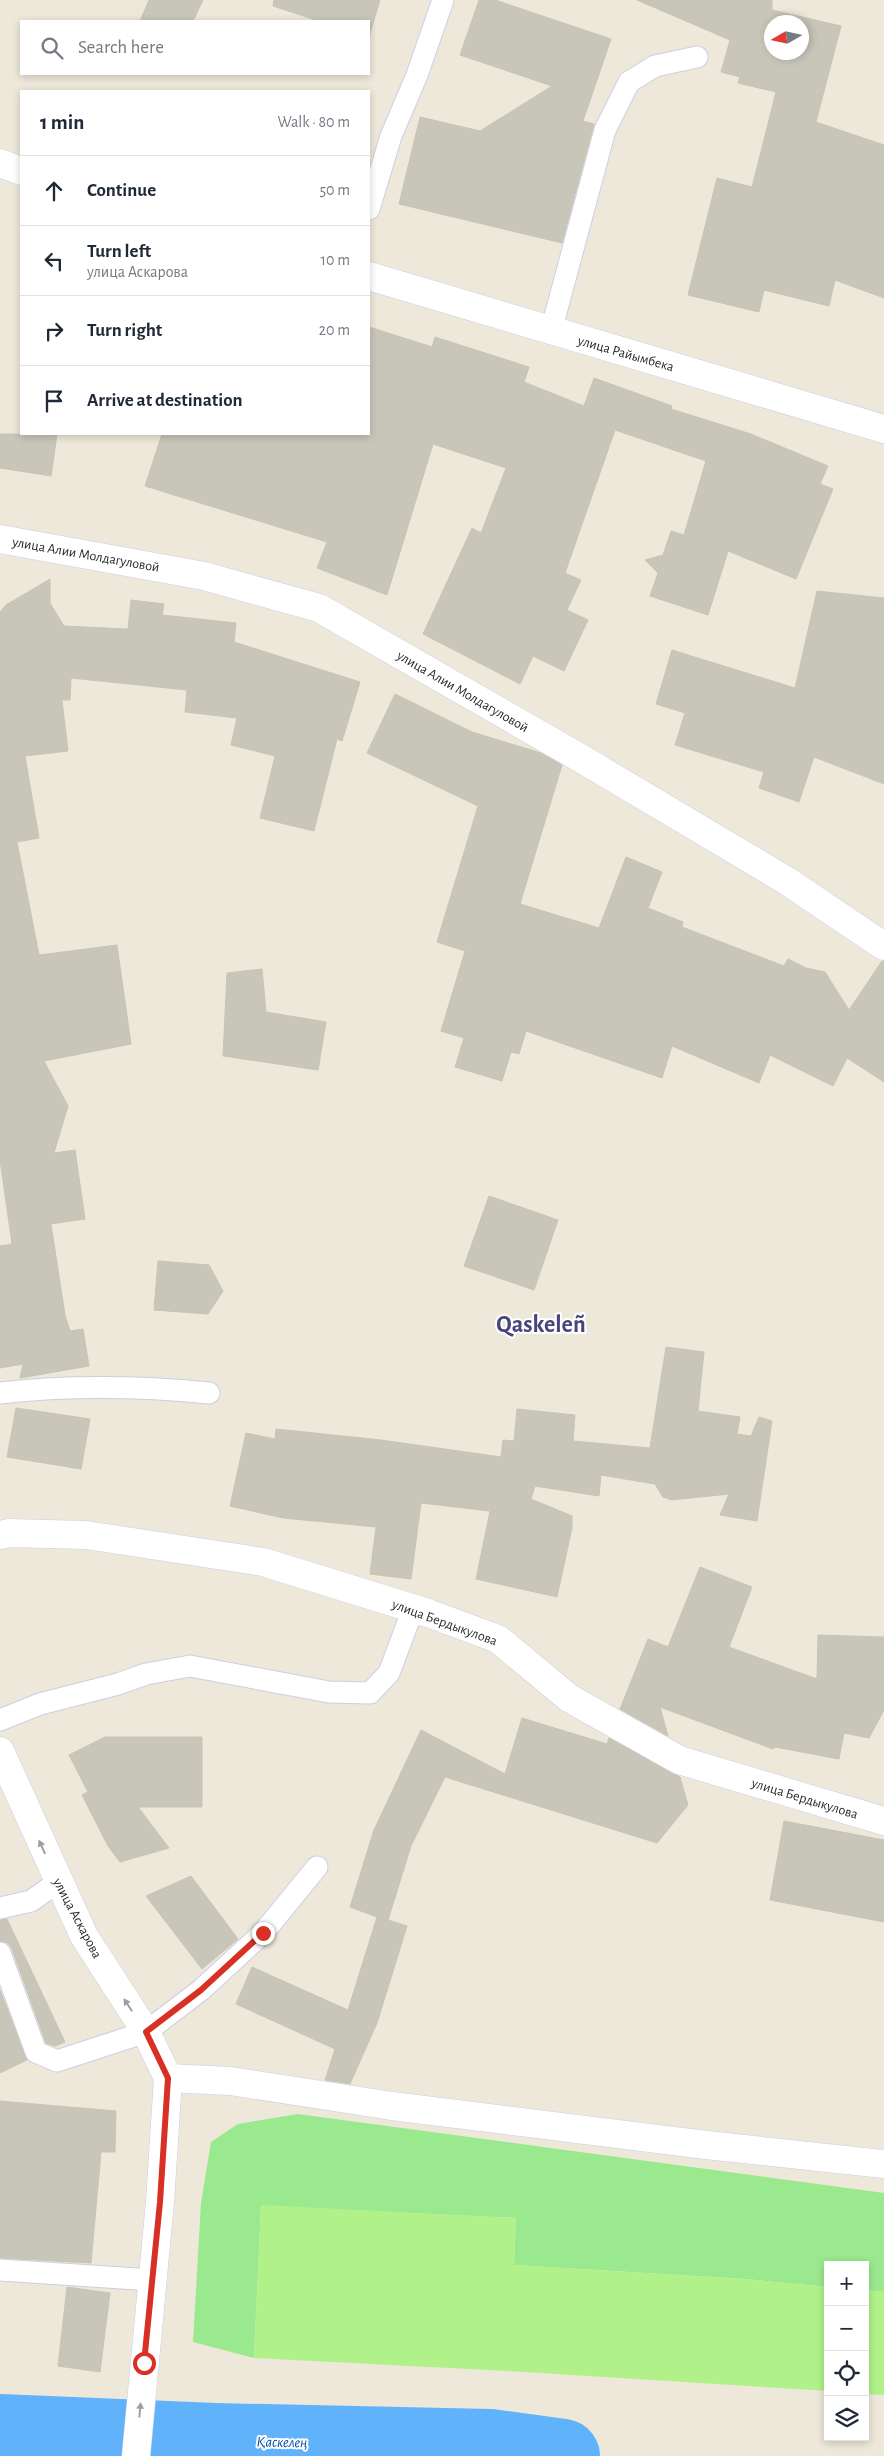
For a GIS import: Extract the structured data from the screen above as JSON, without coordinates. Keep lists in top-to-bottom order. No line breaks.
{"streets":{"street":["улица Райымбека","улица Алии Молдагуловой","улица Бердыкулова","улица Аскарова"]},"one_way":["улица Аскарова"],"districts":["Qaskeleñ"],"water":["Қаскелең"],"north":"left","page":{"search":"Search here","heading":["1 min","Walk · 80 m"],"list":[["Continue","50 m"],["Turn left","улица Аскарова","10 m"],["Turn right","20 m"],"Arrive at destination"],"map_buttons":["+","−"]}}
